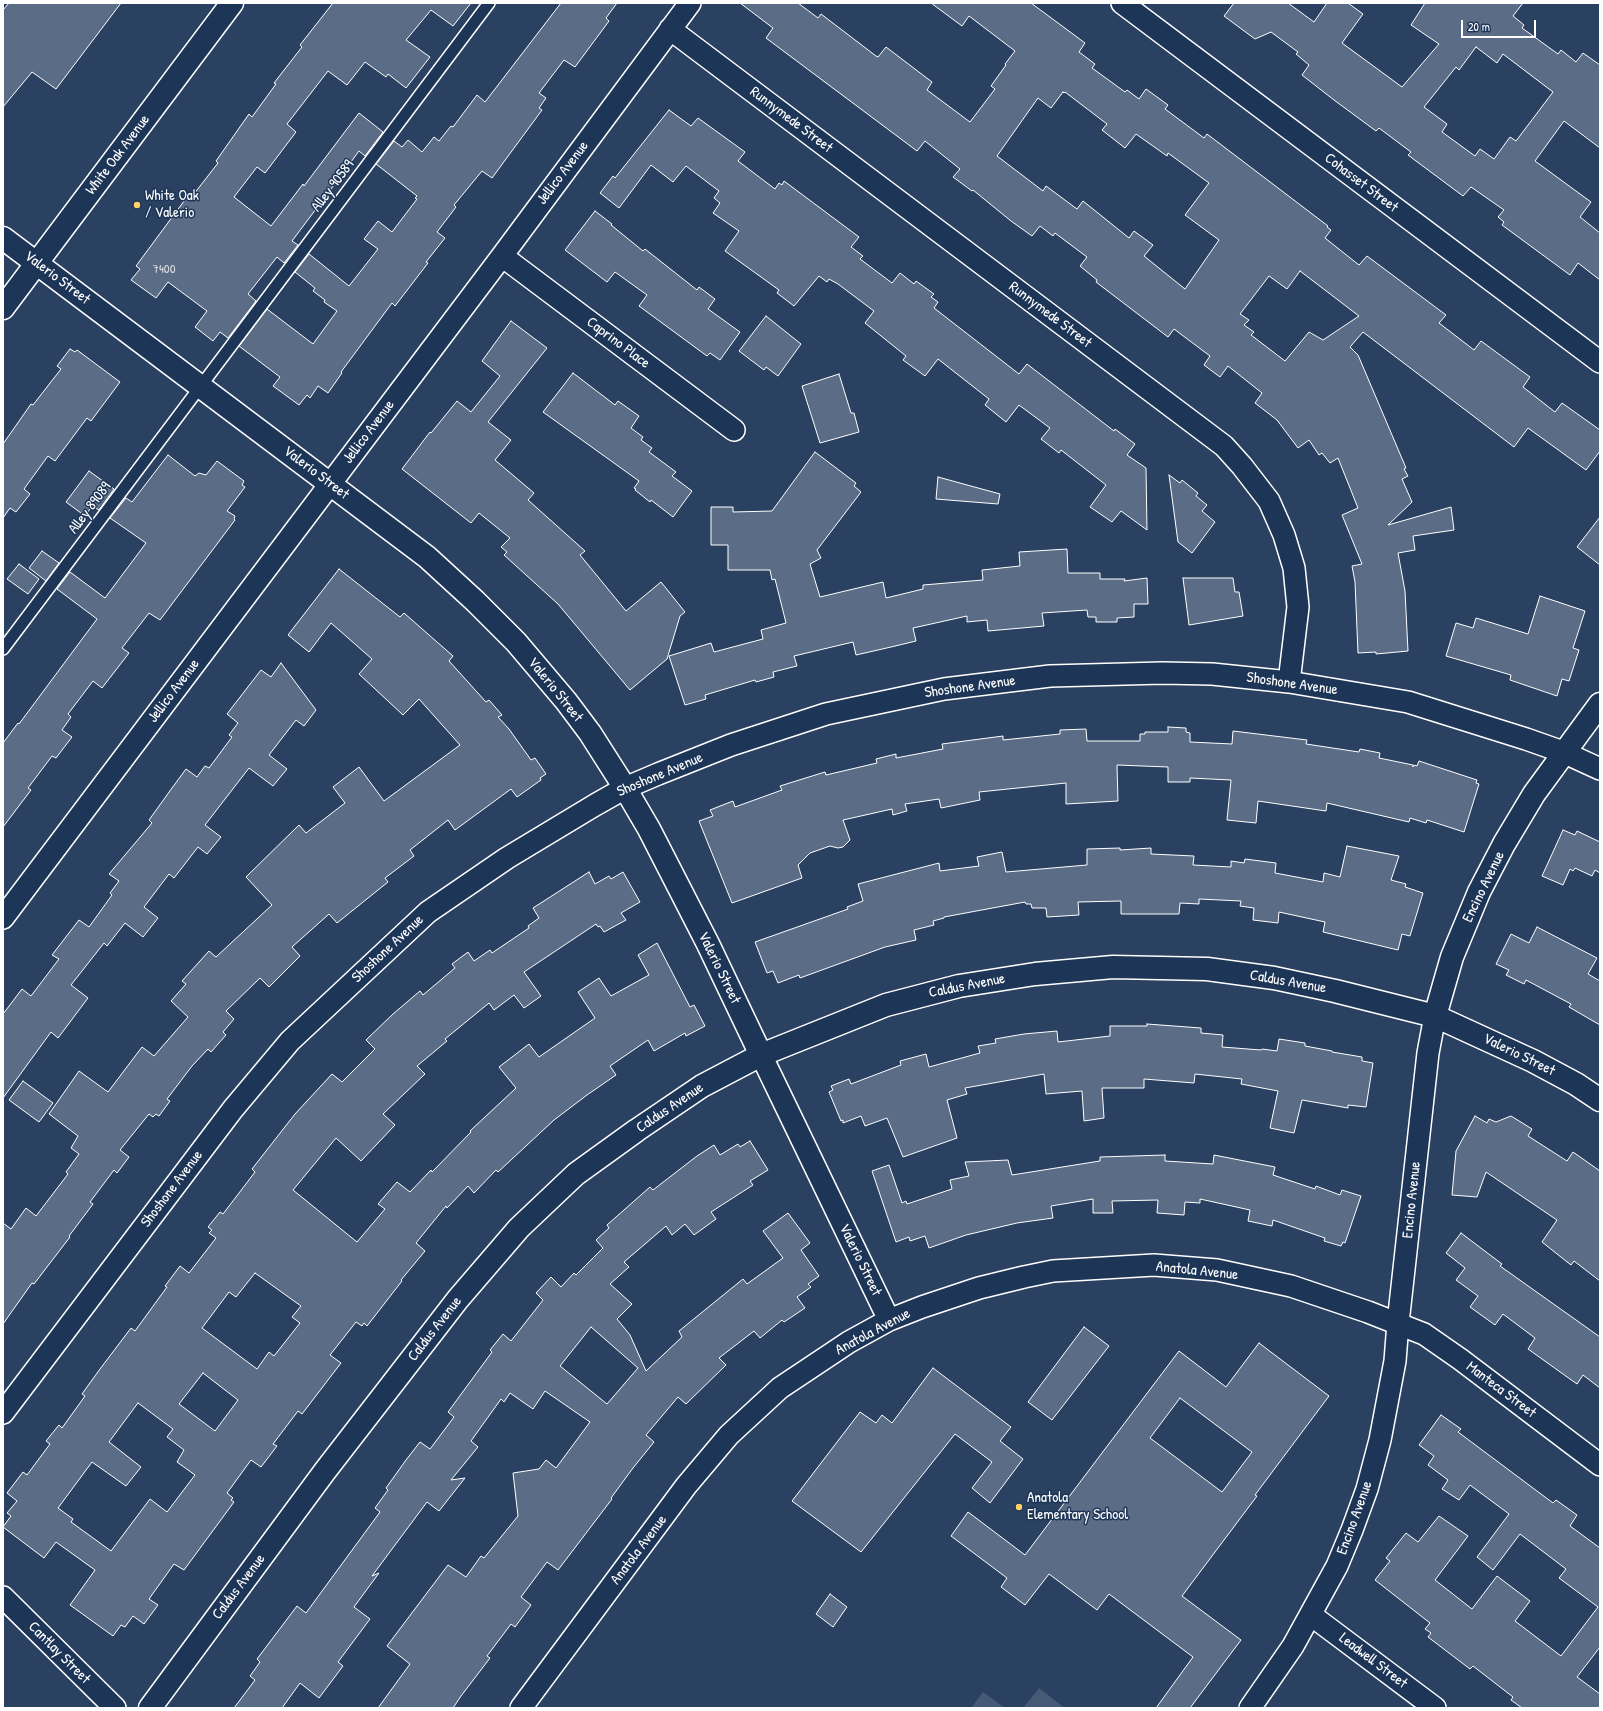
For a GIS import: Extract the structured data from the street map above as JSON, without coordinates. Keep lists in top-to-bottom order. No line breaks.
{"streets":{"street":["Runnymede Street","White Oak Avenue","Jellico Avenue","Cohasset Street","Valerio Street","Caprino Place","Shoshone Avenue","Encino Avenue","Caldus Avenue","Anatola Avenue","Manteca Street","Cantlay Street","Leadwell Street"],"lane":["Alley 90589","Alley 89089"]},"crossings":[["Runnymede Street","Jellico Avenue"],["Runnymede Street","Shoshone Avenue"],["White Oak Avenue","Valerio Street"],["Jellico Avenue","Valerio Street"],["Jellico Avenue","Caprino Place"],["Alley 90589","Valerio Street"],["Alley 90589","Alley 89089"],["Valerio Street","Alley 89089"],["Valerio Street","Shoshone Avenue"],["Valerio Street","Encino Avenue"],["Valerio Street","Caldus Avenue"],["Valerio Street","Anatola Avenue"],["Shoshone Avenue","Encino Avenue"],["Encino Avenue","Caldus Avenue"],["Encino Avenue","Anatola Avenue"],["Encino Avenue","Manteca Street"],["Encino Avenue","Leadwell Street"],["Anatola Avenue","Manteca Street"]],"places":["White Oak / Valerio","Anatola Elementary School"],"house_numbers":["7400"],"scale_bar":"20 m"}
